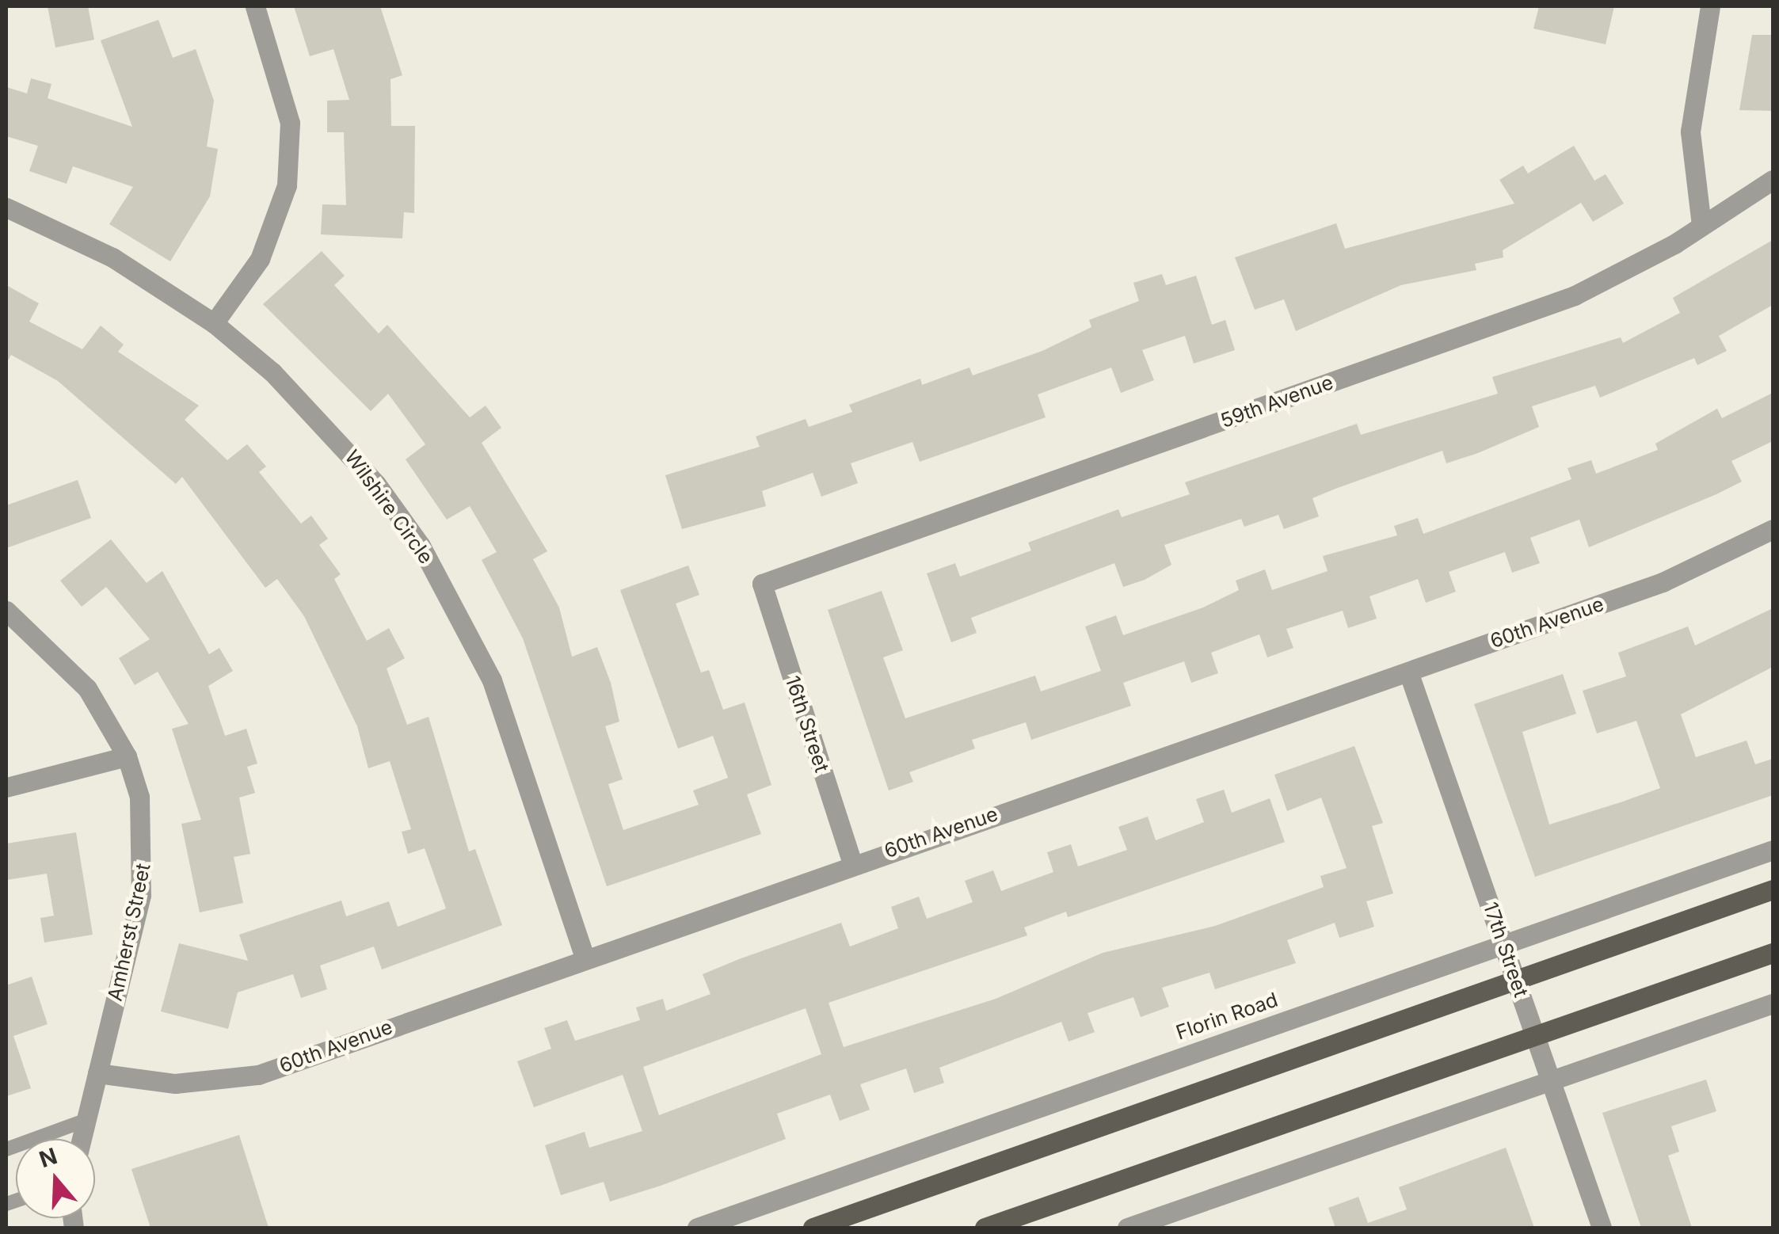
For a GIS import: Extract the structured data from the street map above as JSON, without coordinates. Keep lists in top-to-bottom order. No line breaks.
{"streets":{"street":["59th Avenue","Wilshire Circle","60th Avenue","16th Street","Amherst Street","17th Street","Florin Road"]},"crossings":[["59th Avenue","16th Street"],["Wilshire Circle","60th Avenue"],["60th Avenue","16th Street"],["60th Avenue","Amherst Street"],["60th Avenue","17th Street"],["17th Street","Florin Road"]],"north":"top"}
